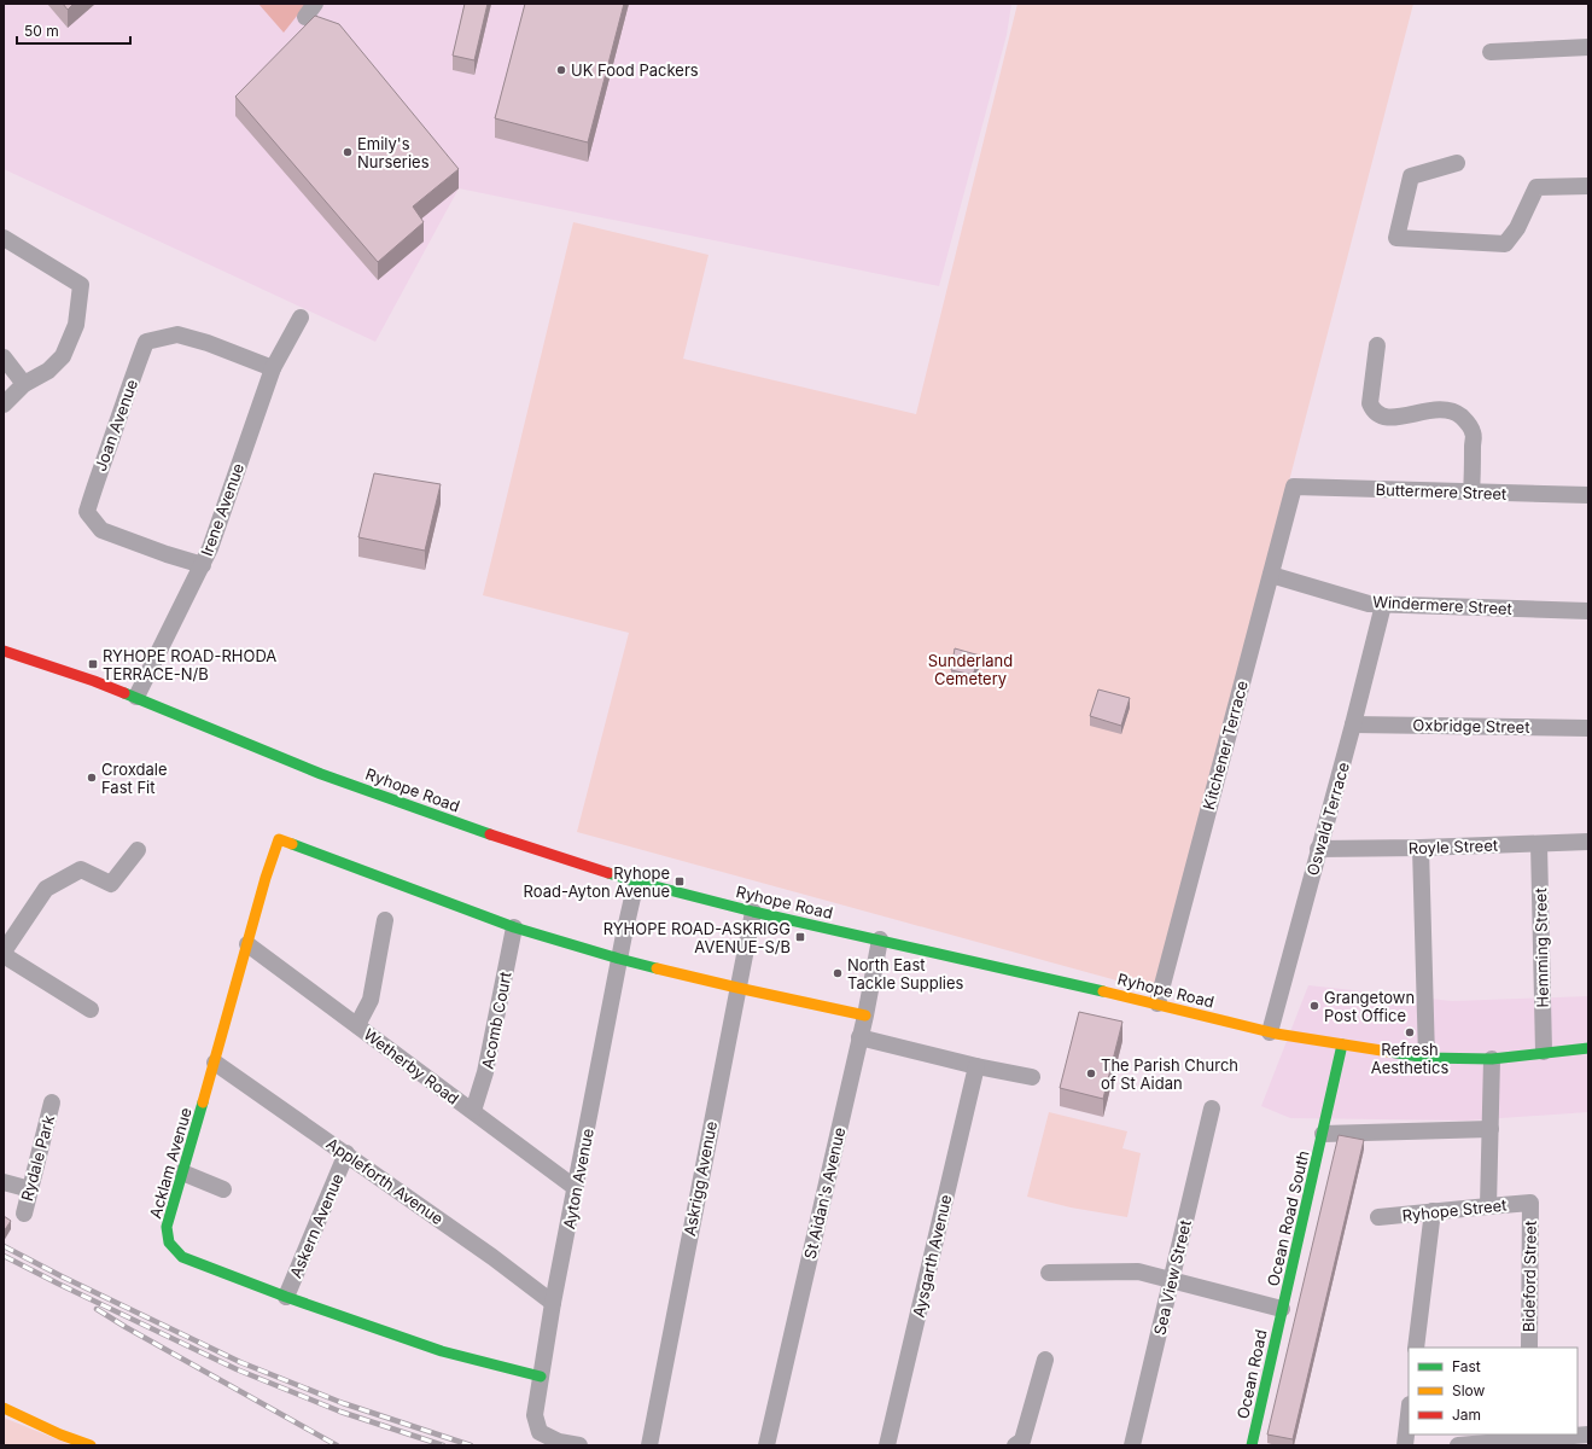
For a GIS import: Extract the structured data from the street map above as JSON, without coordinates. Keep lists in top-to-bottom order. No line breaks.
{"streets":{"main road":["Ryhope Road","Acklam Avenue","Ocean Road South","Ocean Road"],"street":["Joan Avenue","Buttermere Street","Irene Avenue","Windermere Street","Oxbridge Street","Kitchener Terrace","Oswald Terrace","Royle Street","Hemming Street","Acomb Court","Wetherby Road","Rydale Park","Ayton Avenue","Askrigg Avenue","Appleforth Avenue","St Aidan's Avenue","Ryhope Street","Askern Avenue","Aysgarth Avenue","Bideford Street","Sea View Street"]},"crossings":[["Joan Avenue","Irene Avenue"],["Buttermere Street","Kitchener Terrace"],["Irene Avenue","Ryhope Road"],["Windermere Street","Kitchener Terrace"],["Windermere Street","Oswald Terrace"],["Oxbridge Street","Oswald Terrace"],["Kitchener Terrace","Ryhope Road"],["Ryhope Road","Oswald Terrace"],["Ryhope Road","Hemming Street"],["Ryhope Road","Ayton Avenue"],["Ryhope Road","Askrigg Avenue"],["Ryhope Road","St Aidan's Avenue"],["Oswald Terrace","Royle Street"],["Royle Street","Hemming Street"],["Acomb Court","Wetherby Road"],["Acomb Court","Acklam Avenue"],["Wetherby Road","Acklam Avenue"],["Wetherby Road","Ayton Avenue"],["Acklam Avenue","Ayton Avenue"],["Acklam Avenue","Appleforth Avenue"],["Acklam Avenue","Askern Avenue"],["Ayton Avenue","Appleforth Avenue"],["Appleforth Avenue","Askern Avenue"],["Ryhope Street","Bideford Street"],["Ocean Road South","Ocean Road"]],"parks":["Sunderland Cemetery"],"places":{"other":["UK Food Packers","Emily's Nurseries","Croxdale Fast Fit","North East Tackle Supplies","Grangetown Post Office","Refresh Aesthetics","The Parish Church of St Aidan"],"transit":["RYHOPE ROAD-RHODA TERRACE-N/B","Ryhope Road-Ayton Avenue","RYHOPE ROAD-ASKRIGG AVENUE-S/B"]},"legend":["Fast","Slow","Jam"],"scale_bar":"50 m"}
